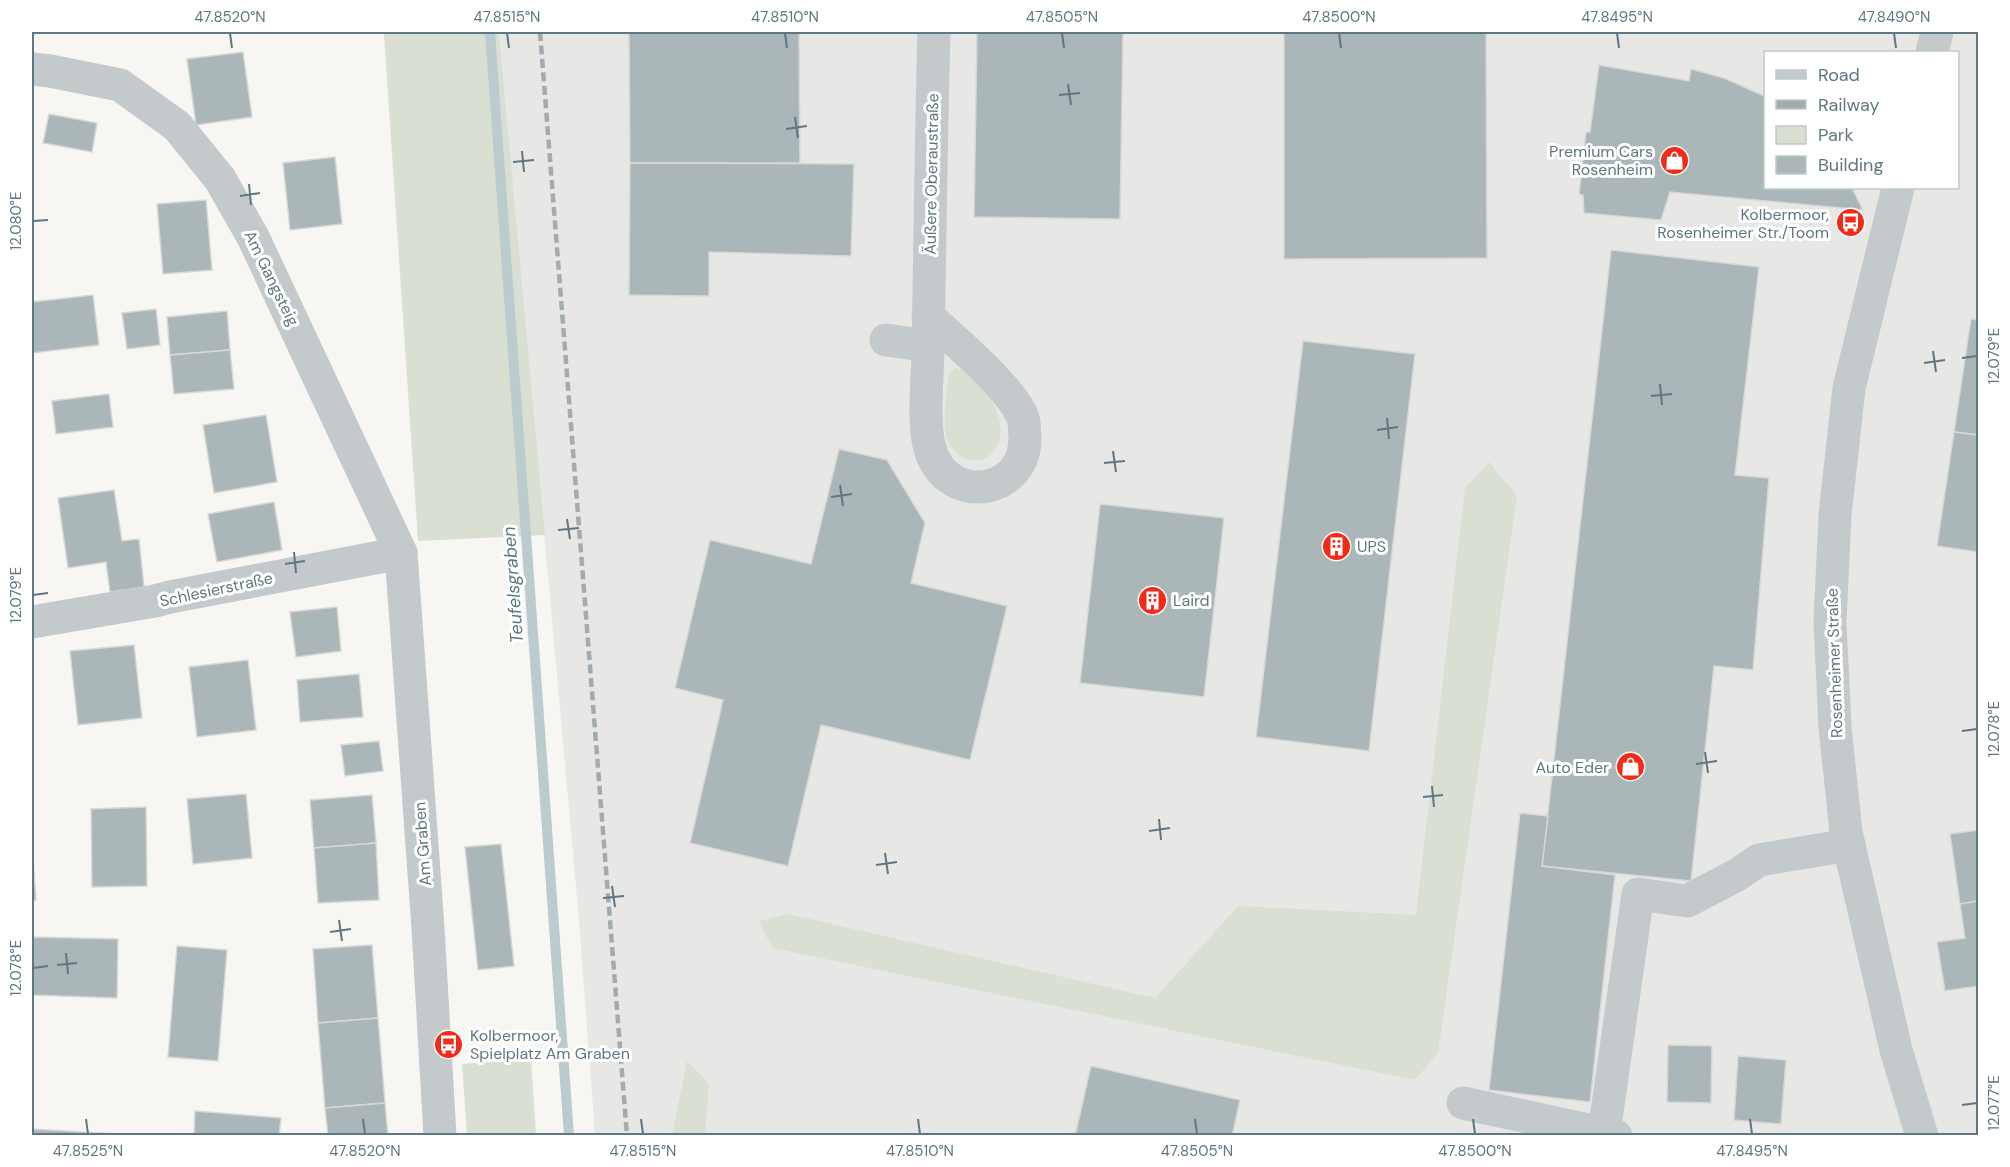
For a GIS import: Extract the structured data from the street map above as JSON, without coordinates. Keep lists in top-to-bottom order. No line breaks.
{"streets":{"street":["Äußere Oberaustraße","Am Gangsteig","Schlesierstraße","Rosenheimer Straße","Am Graben"]},"crossings":[["Am Gangsteig","Schlesierstraße"],["Am Gangsteig","Am Graben"],["Schlesierstraße","Am Graben"]],"water":["Teufelsgraben"],"places":{"shop":["Premium Cars Rosenheim","Auto Eder"],"bus stop":["Kolbermoor, Rosenheimer Str./Toom","Kolbermoor, Spielplatz Am Graben"],"building":["UPS","Laird"]},"legend":["Road","Railway","Park","Building"],"coordinates":["47.8520°N","47.8515°N","47.8510°N","47.8505°N","47.8500°N","47.8495°N","47.8490°N","12.080°E","12.079°E","12.078°E","12.077°E","47.8525°N"]}
